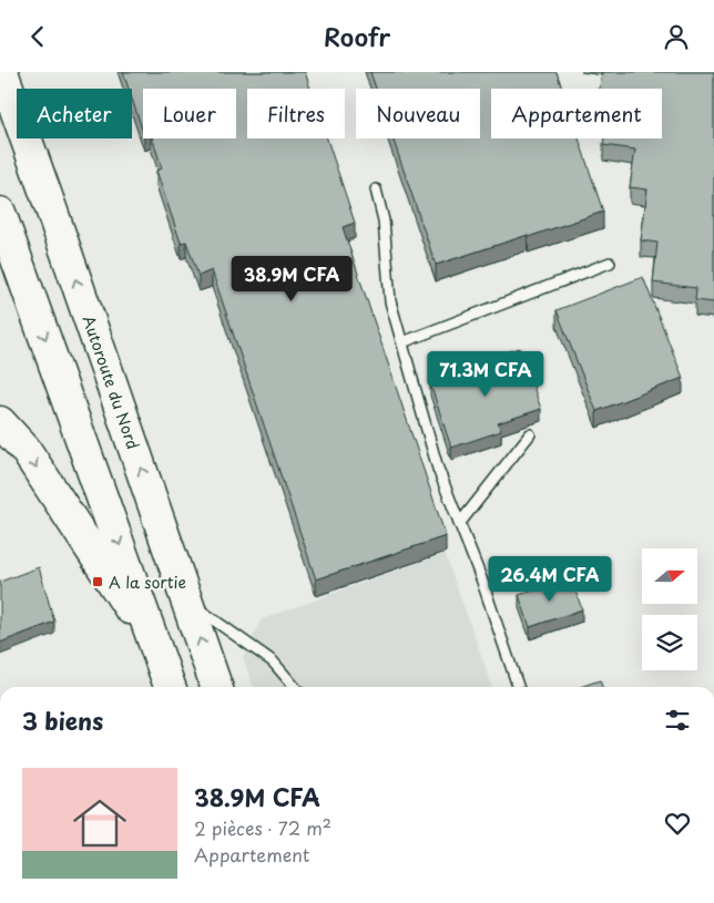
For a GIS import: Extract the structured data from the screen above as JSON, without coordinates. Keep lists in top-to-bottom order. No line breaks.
{"streets":{"highway":["Autoroute du Nord"]},"places":{"transit":["A la sortie"]},"north":"right","page":{"header":"Roofr","chip":["Acheter","Louer","Filtres","Nouveau","Appartement"],"price":["38.9M CFA","71.3M CFA","26.4M CFA"],"heading":"3 biens","list":[{"name":"38.9M CFA","note":"2 pièces · 72 m² · Appartement"}]}}
